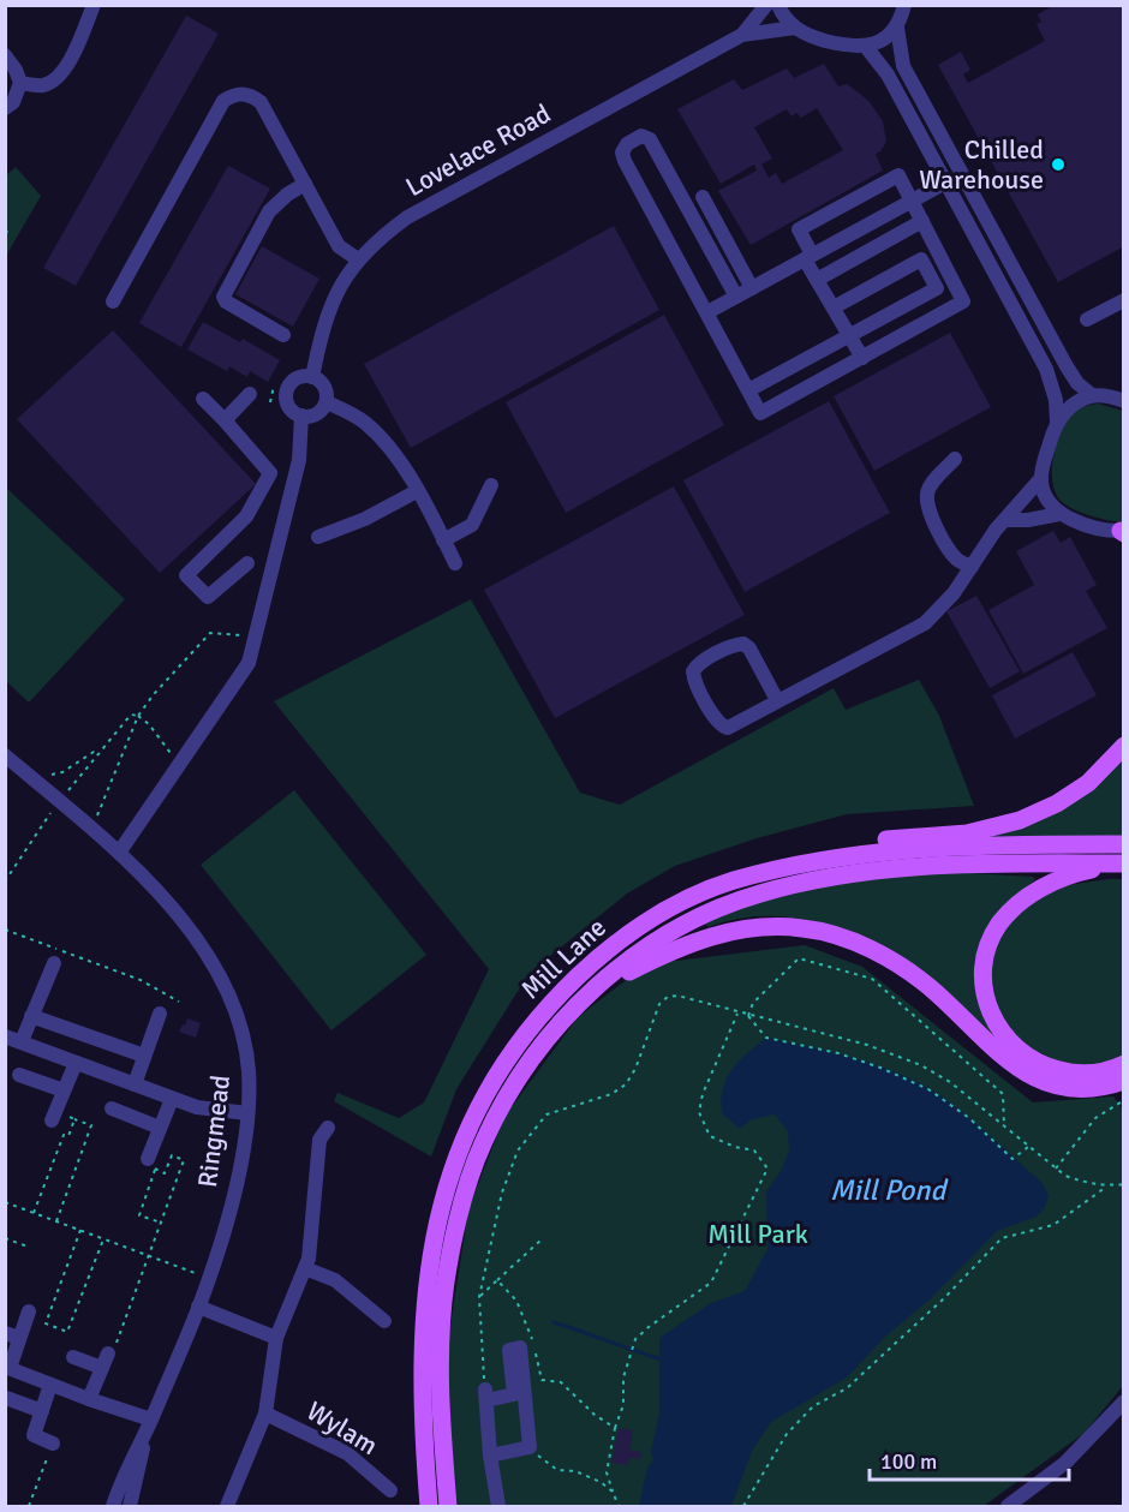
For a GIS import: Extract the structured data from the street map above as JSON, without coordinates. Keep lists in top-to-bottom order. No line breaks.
{"streets":{"main road":["Mill Lane"],"street":["Lovelace Road","Ringmead","Wylam"]},"water":["Mill Pond"],"parks":["Mill Park"],"places":["Chilled Warehouse"],"scale_bar":"100 m"}
